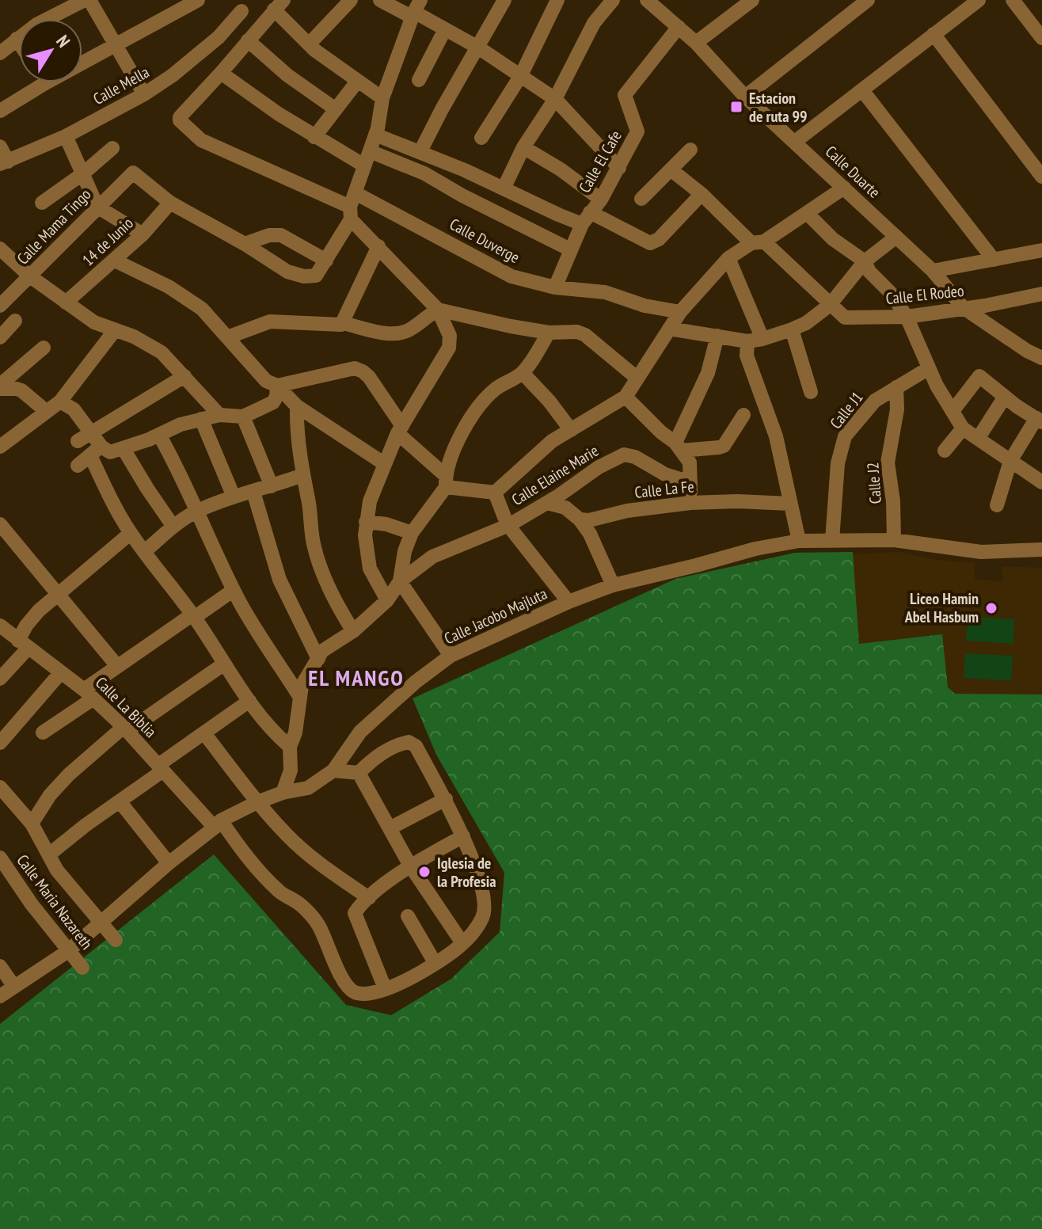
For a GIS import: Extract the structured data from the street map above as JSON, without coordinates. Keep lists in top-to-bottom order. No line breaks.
{"streets":{"street":["Calle Mella","Calle El Cafe","Calle Duarte","Calle Mama Tingo","Calle Duverge","14 de Junio","Calle El Rodeo","Calle J1","Calle Elaine Marie","Calle J2","Calle La Fe","Calle Jacobo Majluta","Calle La Biblia","Calle Maria Nazareth"]},"crossings":[["Calle El Cafe","Calle Duarte"],["Calle El Cafe","Calle Duverge"],["Calle Duarte","Calle El Rodeo"],["Calle Mama Tingo","14 de Junio"],["Calle J1","Calle J2"],["Calle J1","Calle Jacobo Majluta"],["Calle J2","Calle Jacobo Majluta"],["Calle Jacobo Majluta","Calle La Biblia"],["Calle Jacobo Majluta","Calle Maria Nazareth"]],"districts":["EL MANGO"],"places":{"transit":["Estacion de ruta 99"],"other":["Liceo Hamin Abel Hasbum","Iglesia de la Profesia"]},"north":"top right"}
